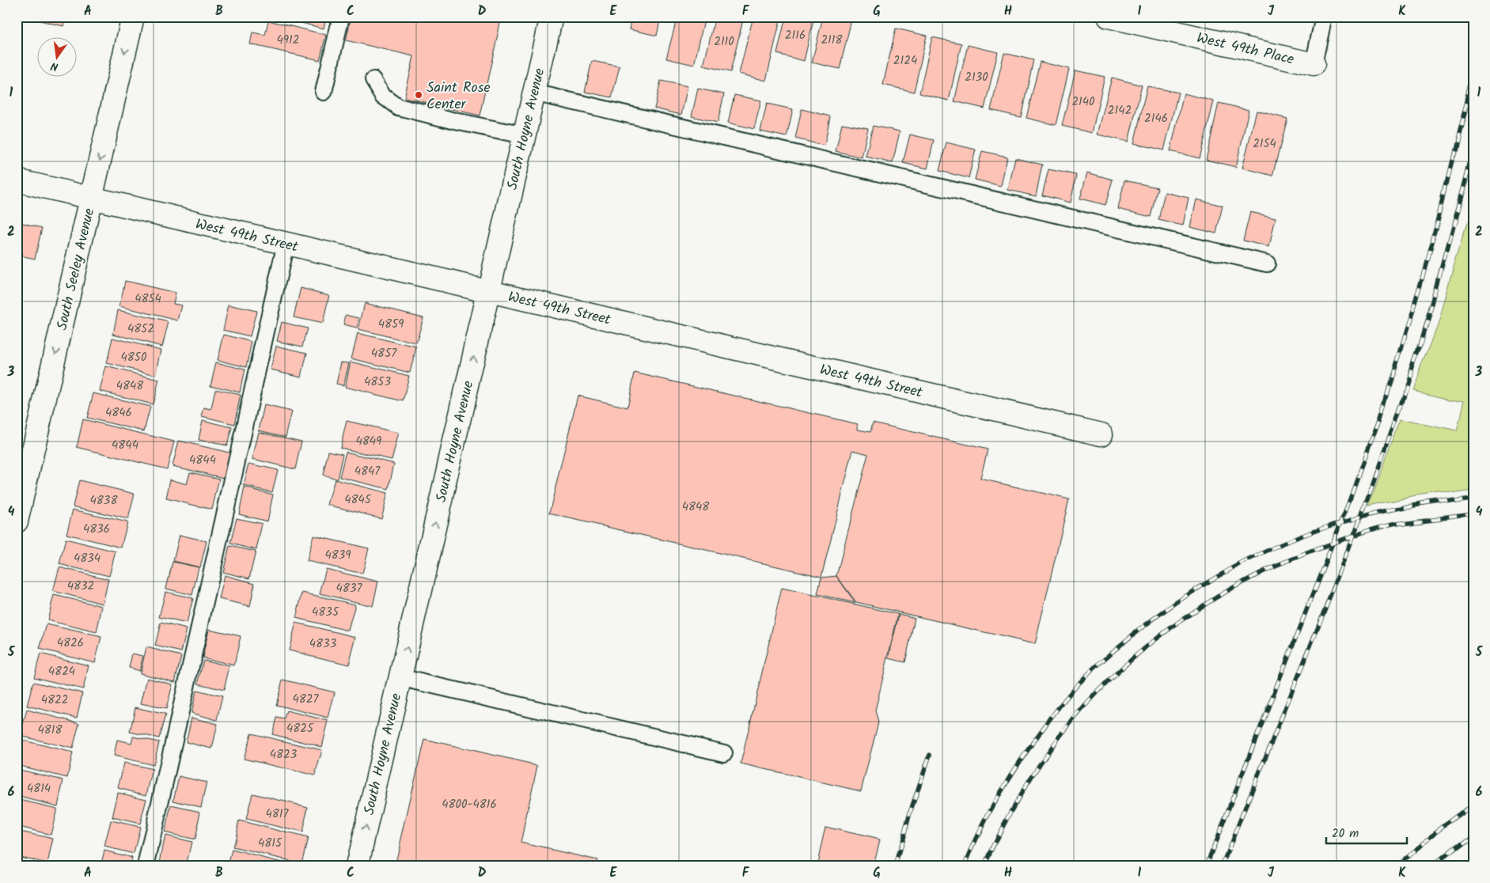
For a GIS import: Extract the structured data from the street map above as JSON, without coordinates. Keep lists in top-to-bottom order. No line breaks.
{"streets":{"street":["West 49th Place","South Hoyne Avenue","West 49th Street","South Seeley Avenue"]},"crossings":[["South Hoyne Avenue","West 49th Street"],["West 49th Street","South Seeley Avenue"]],"one_way":["South Hoyne Avenue","South Seeley Avenue"],"places":["Saint Rose Center"],"house_numbers":["2116","4912","2118","2110","2124","2130","2140","2142","2146","2154","4854","4859","4852","4857","4850","4853","4848","4846","4849","4844","4844","4847","4845","4838","4848","4836","4839","4834","4832","4837","4835","4826","4833","4824","4827","4822","4825","4818","4823","4814","4800-4816","4817","4815"],"scale_bar":"20 m","north":"bottom","grid":{"columns":["A","B","C","D","E","F","G","H","I","J","K"],"rows":["1","2","3","4","5","6"]}}
